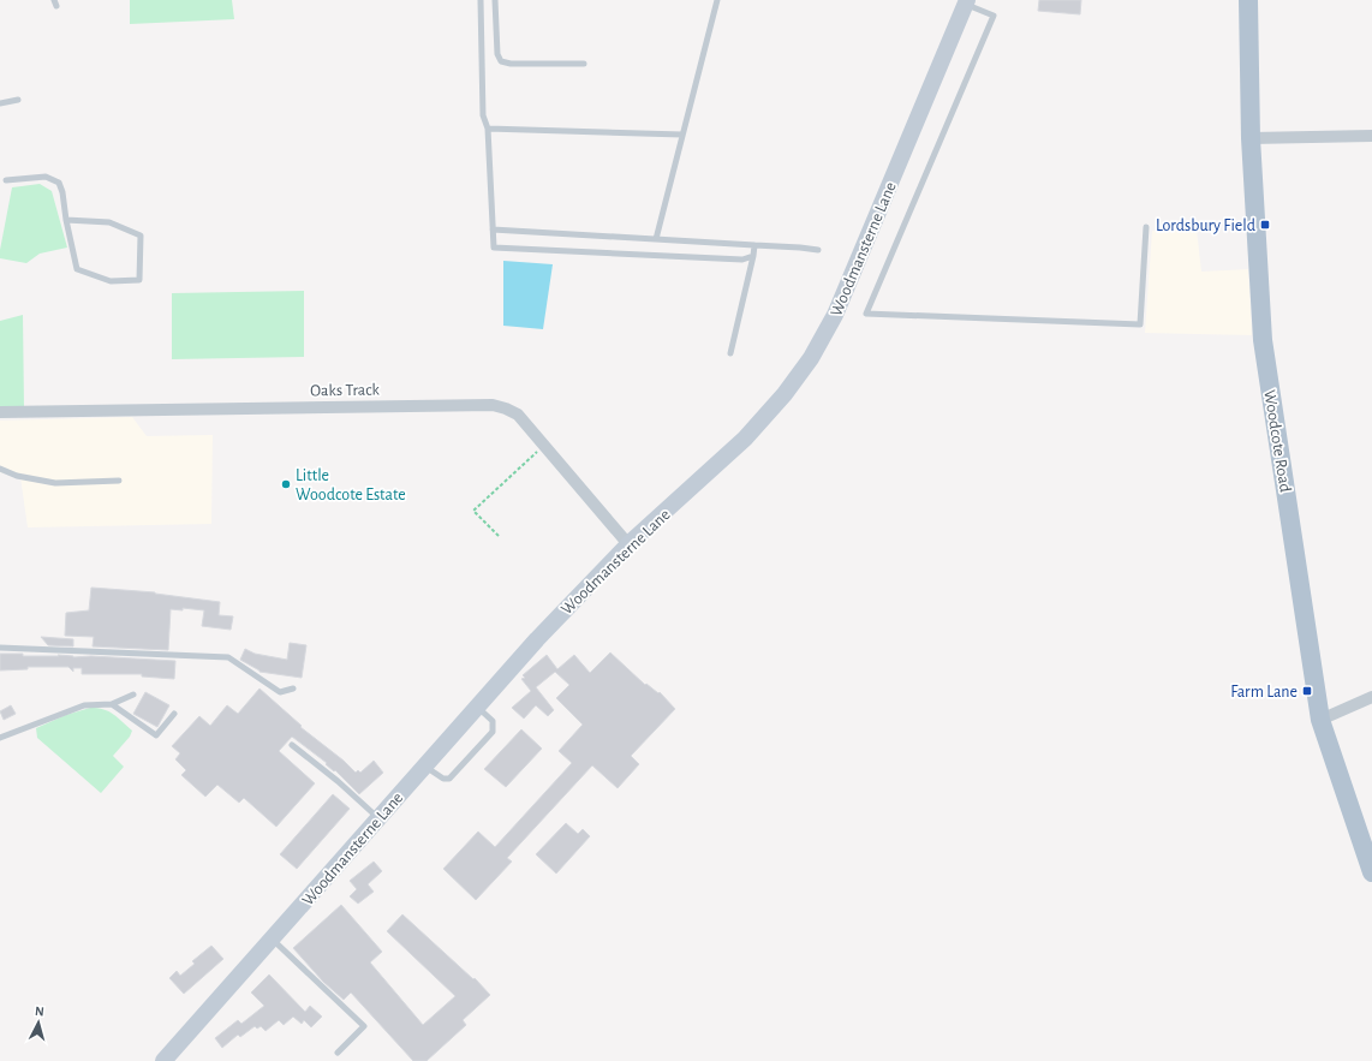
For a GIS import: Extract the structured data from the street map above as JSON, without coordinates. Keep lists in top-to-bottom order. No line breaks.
{"streets":{"main road":["Woodcote Road"],"street":["Woodmansterne Lane","Oaks Track"]},"crossings":[["Woodmansterne Lane","Oaks Track"]],"places":{"transit":["Lordsbury Field","Farm Lane"],"other":["Little Woodcote Estate"]},"north":"top"}
